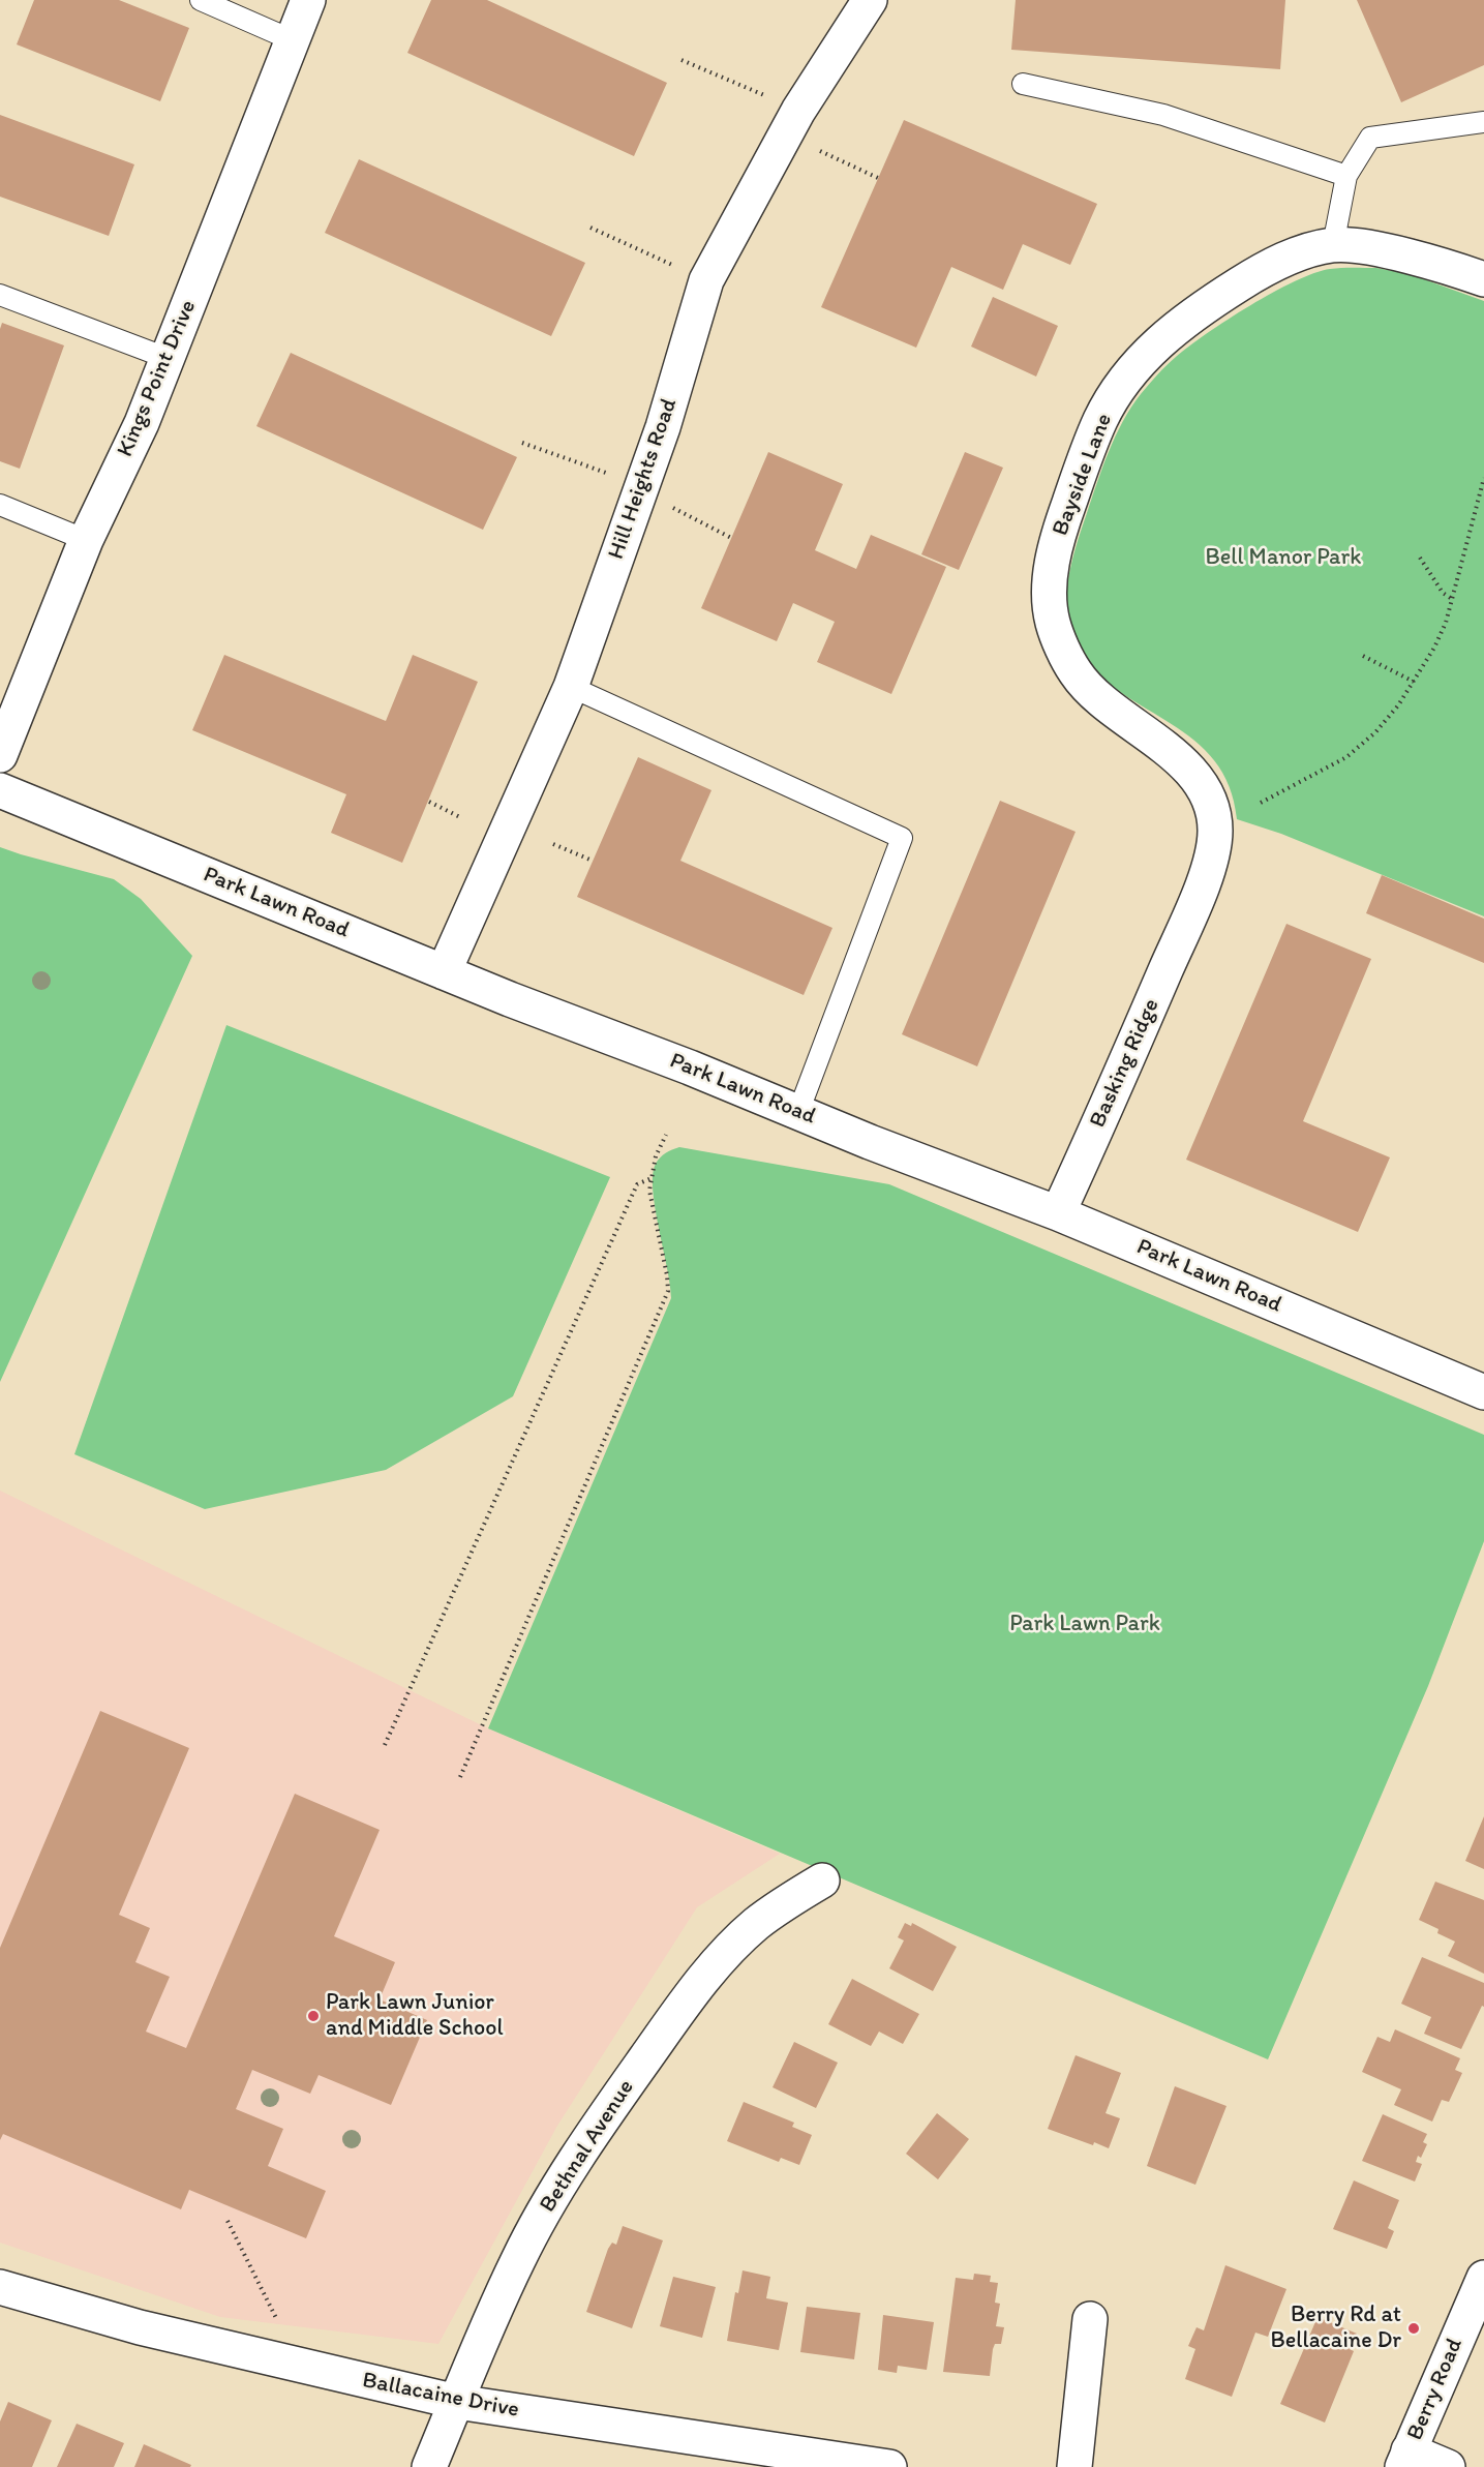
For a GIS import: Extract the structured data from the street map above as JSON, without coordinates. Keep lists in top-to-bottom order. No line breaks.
{"streets":{"street":["Kings Point Drive","Bayside Lane","Hill Heights Road","Park Lawn Road","Basking Ridge","Bethnal Avenue","Berry Road","Ballacaine Drive"]},"crossings":[["Bayside Lane","Basking Ridge"],["Hill Heights Road","Park Lawn Road"],["Park Lawn Road","Basking Ridge"],["Bethnal Avenue","Ballacaine Drive"]],"parks":["Bell Manor Park","Park Lawn Park"],"places":["Park Lawn Junior and Middle School","Berry Rd at Bellacaine Dr"]}
